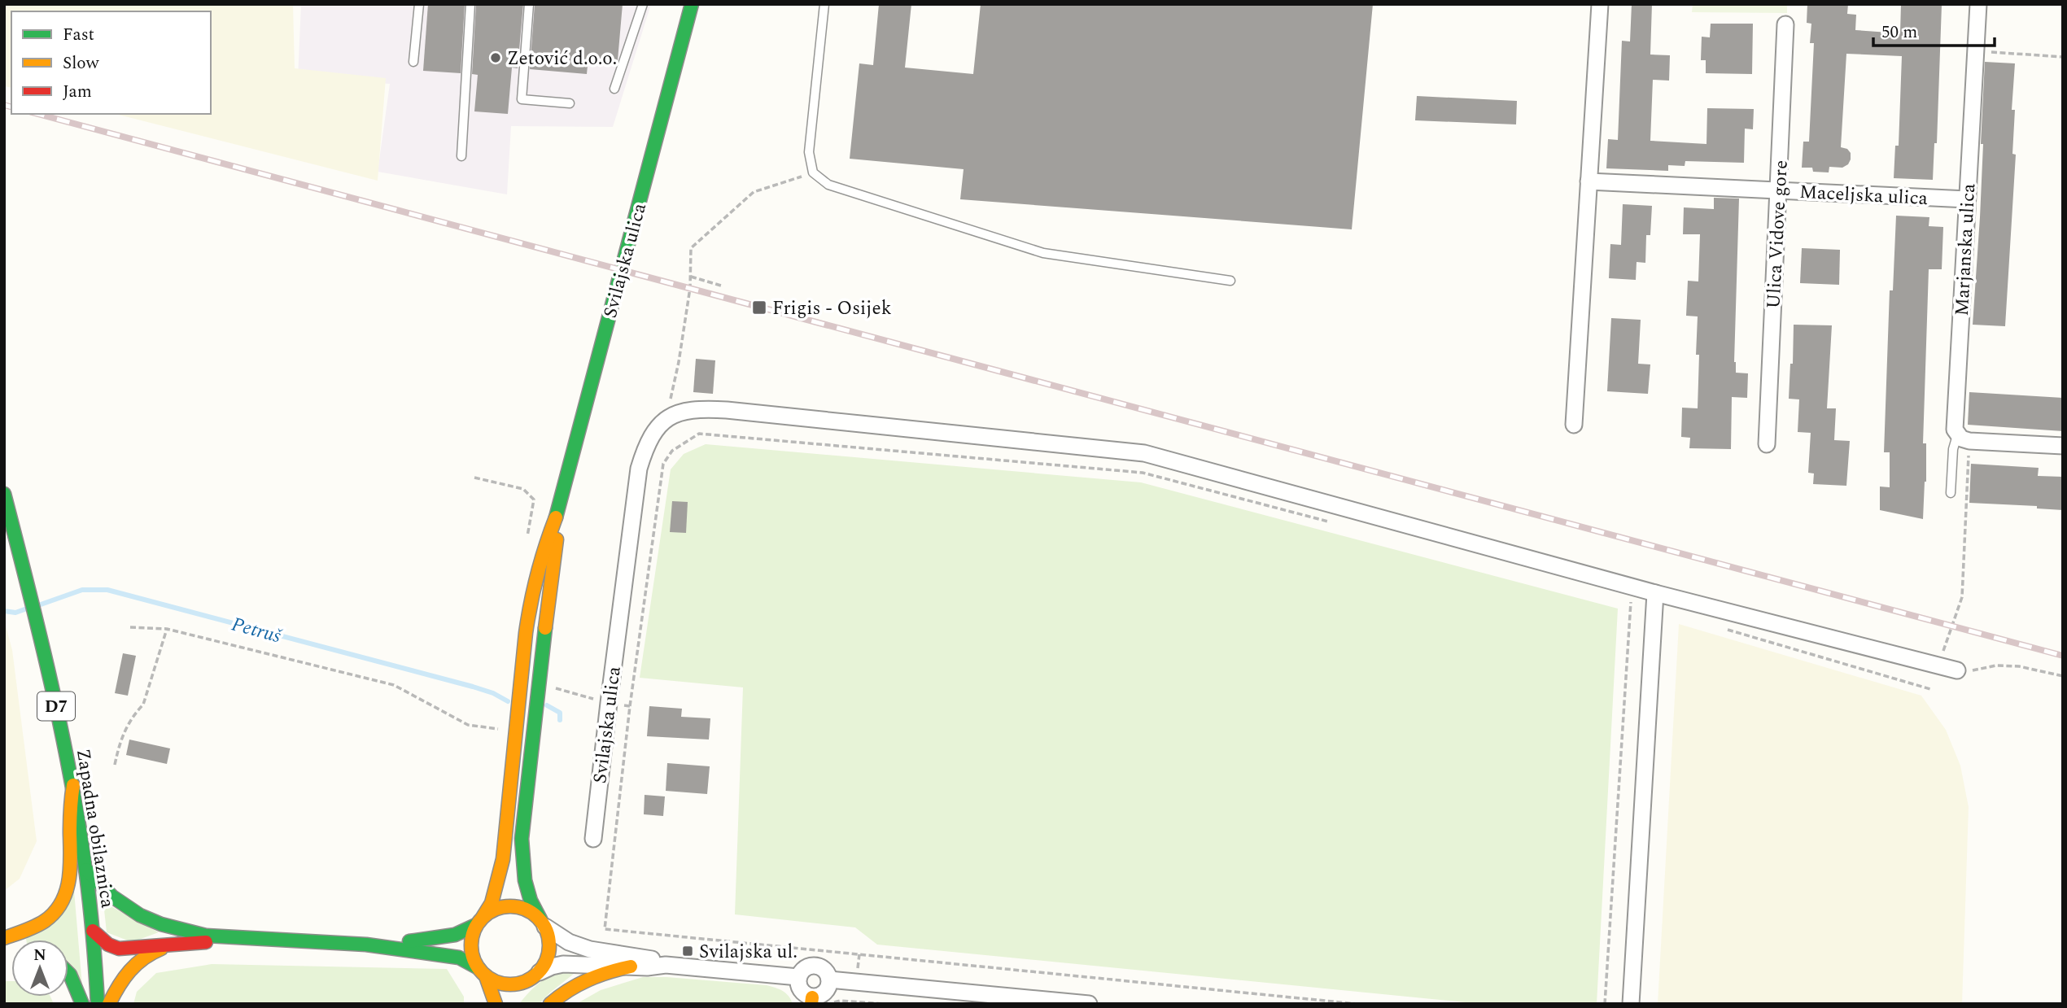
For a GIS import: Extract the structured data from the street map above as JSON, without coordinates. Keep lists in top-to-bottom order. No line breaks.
{"streets":{"main road":["Svilajska ulica","D7","Zapadna obilaznica"],"street":["Maceljska ulica","Ulica Vidove gore","Marjanska ulica"]},"crossings":[["Maceljska ulica","Ulica Vidove gore"],["Maceljska ulica","Marjanska ulica"]],"water":["Petruš"],"places":{"other":["Zetović d.o.o."],"transit":["Frigis - Osijek","Svilajska ul."]},"legend":["Fast","Slow","Jam"],"scale_bar":"50 m","north":"top"}
